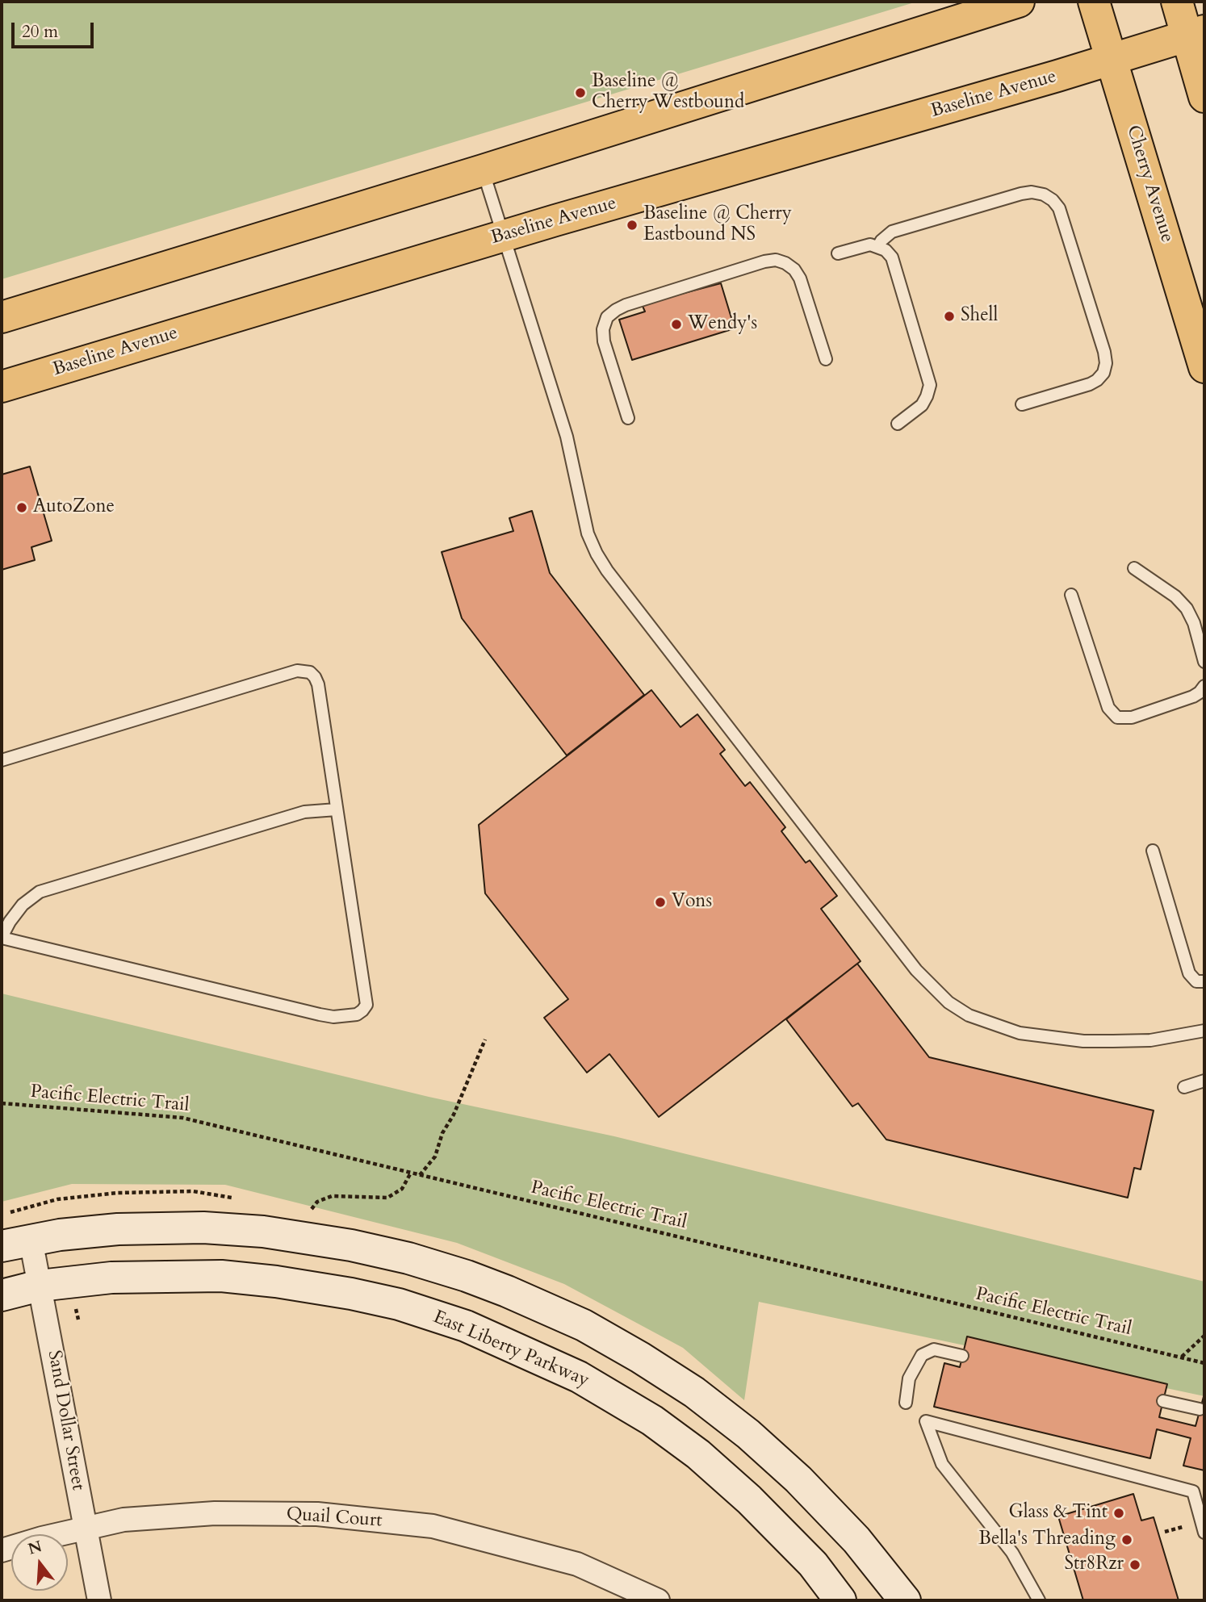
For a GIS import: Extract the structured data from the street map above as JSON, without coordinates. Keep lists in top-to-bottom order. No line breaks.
{"streets":{"main road":["Baseline Avenue","Cherry Avenue"],"street":["East Liberty Parkway","Sand Dollar Street","Quail Court"],"path":["Pacific Electric Trail"]},"crossings":[["Baseline Avenue","Cherry Avenue"],["East Liberty Parkway","Sand Dollar Street"],["Sand Dollar Street","Quail Court"]],"places":["Baseline @ Cherry Westbound","Baseline @ Cherry Eastbound NS","Shell","Wendy's","AutoZone","Vons","Glass & Tint","Bella's Threading","Str8Rzr"],"scale_bar":"20 m","north":"top"}
